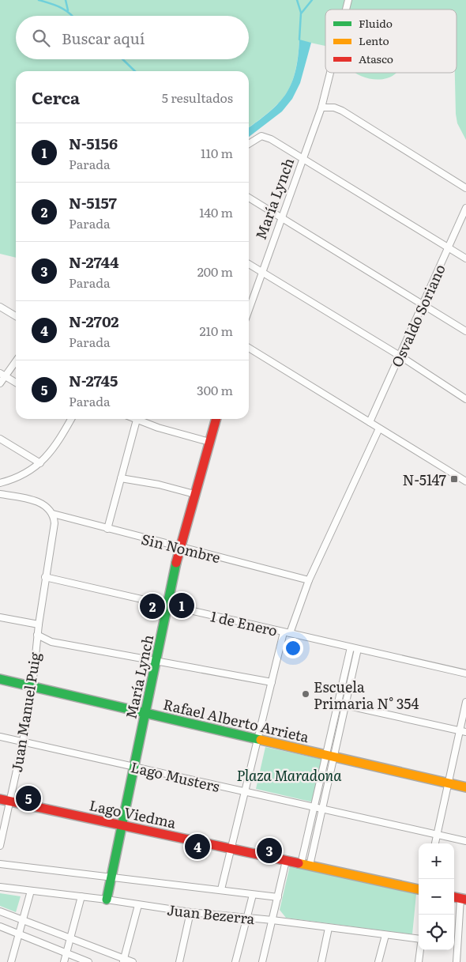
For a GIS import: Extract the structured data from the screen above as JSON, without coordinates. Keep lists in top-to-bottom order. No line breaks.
{"streets":{"street":["María Lynch","Osvaldo Soriano","Sin Nombre","1 de Enero","Juan Manuel Puig","Rafael Alberto Arrieta","Lago Musters","Lago Viedma","Juan Bezerra"]},"crossings":[["María Lynch","Sin Nombre"],["María Lynch","1 de Enero"],["María Lynch","Rafael Alberto Arrieta"],["María Lynch","Lago Musters"],["María Lynch","Lago Viedma"],["María Lynch","Juan Bezerra"],["1 de Enero","Juan Manuel Puig"],["Juan Manuel Puig","Rafael Alberto Arrieta"],["Juan Manuel Puig","Lago Musters"],["Juan Manuel Puig","Lago Viedma"]],"parks":["Plaza Maradona"],"places":{"transit":["N-5147"],"other":["Escuela Primaria N° 354"]},"legend":["Fluido","Lento","Atasco"],"page":{"search":"Buscar aquí","heading":["Cerca","5 resultados"],"list":[{"mark":"1","name":"N-5156","note":"Parada","value":"110 m"},{"mark":"2","name":"N-5157","note":"Parada","value":"140 m"},{"mark":"3","name":"N-2744","note":"Parada","value":"200 m"},{"mark":"4","name":"N-2702","note":"Parada","value":"210 m"},{"mark":"5","name":"N-2745","note":"Parada","value":"300 m"}],"pins":["1","2","5","4","3"],"map_buttons":["+","−"]}}
